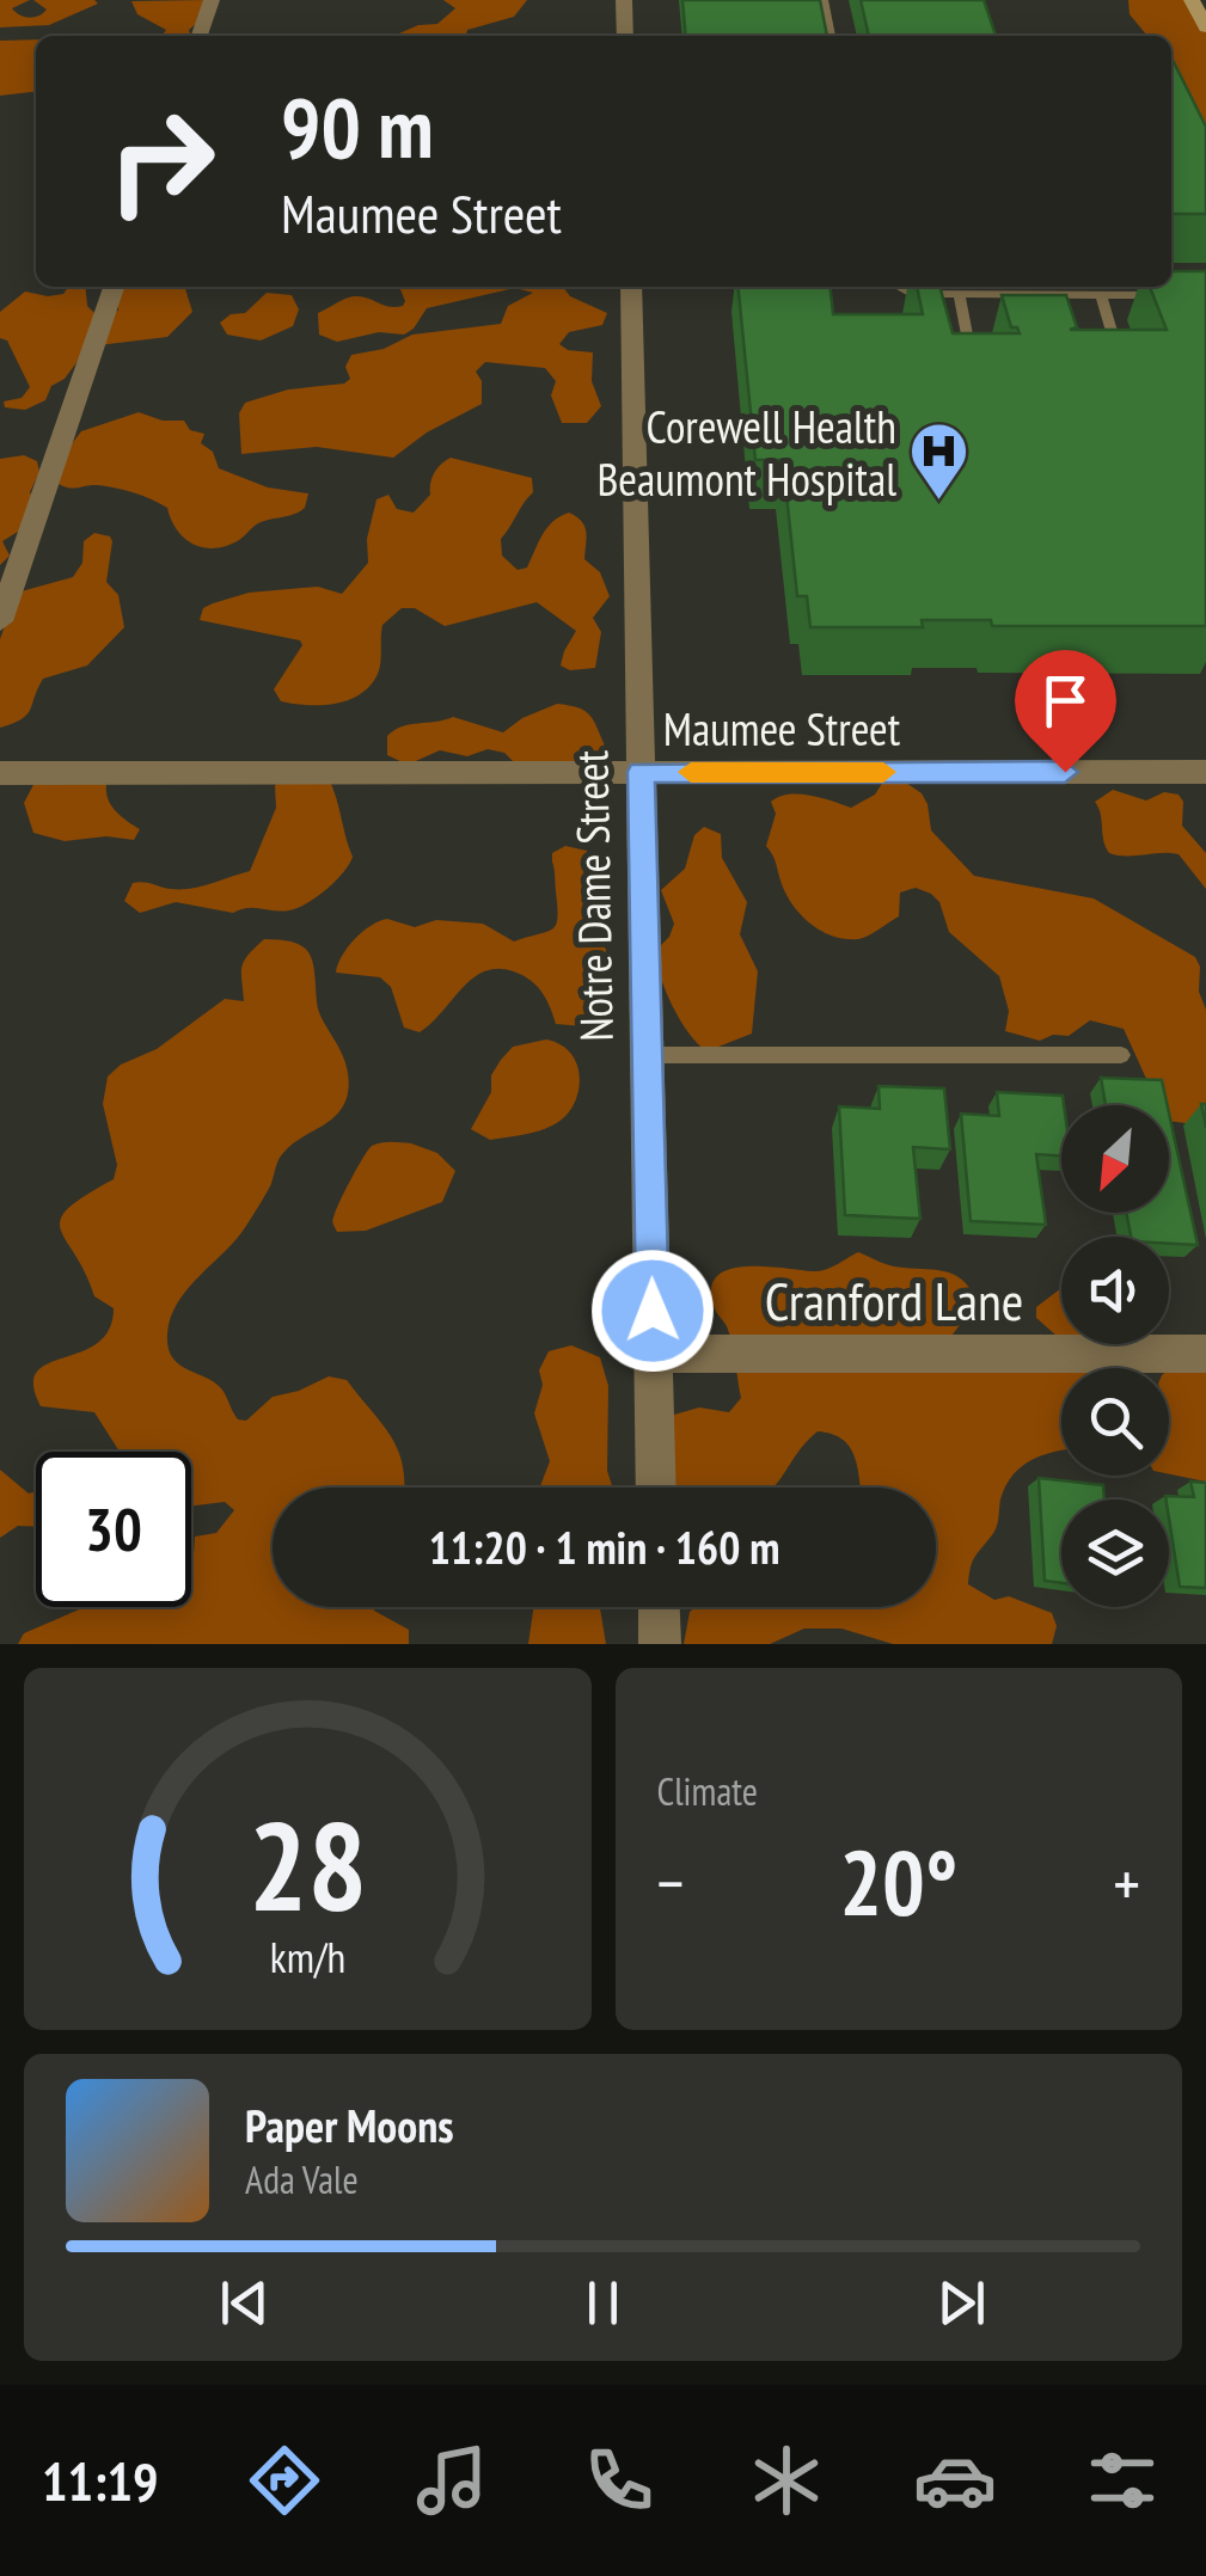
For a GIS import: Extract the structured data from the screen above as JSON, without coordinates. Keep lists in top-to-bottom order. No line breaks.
{"streets":{"street":["Maumee Street","Notre Dame Street","Cranford Lane"]},"crossings":[["Maumee Street","Notre Dame Street"],["Notre Dame Street","Cranford Lane"]],"places":{"hospital":["Corewell Health Beaumont Hospital"]},"north":"bottom left","page":{"turn":["90 m","Maumee Street"],"limit":"30","trip":"11:20 · 1 min · 160 m","tile":"Climate","heat":["−","20°","+"],"song":["Paper Moons","Ada Vale"],"tabs":"11:19","gauge":["28","km/h"]}}
